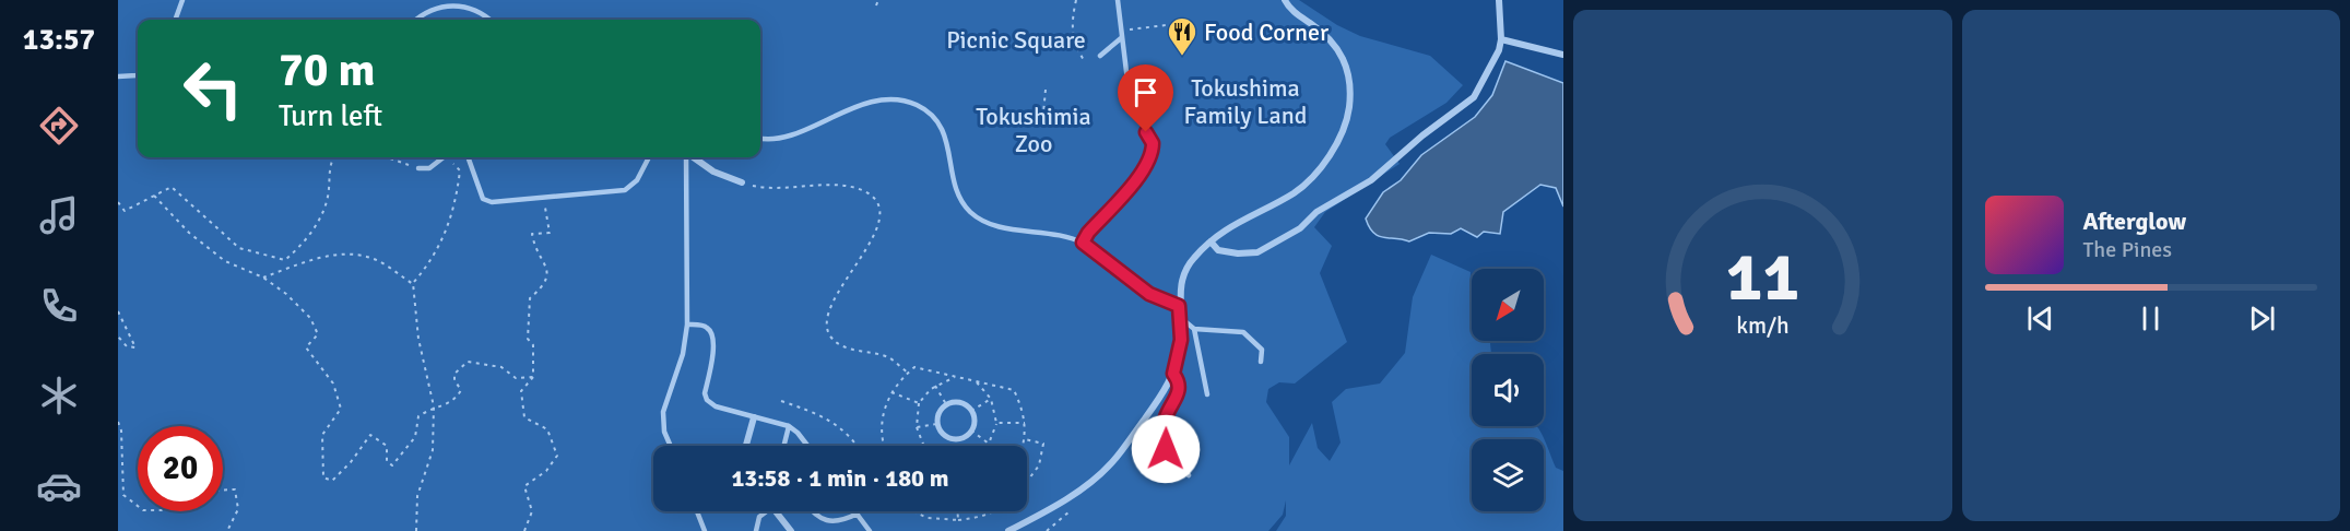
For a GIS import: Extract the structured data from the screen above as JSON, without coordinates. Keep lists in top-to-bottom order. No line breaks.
{"parks":["Picnic Square","Tokushima Family Land","Tokushimia Zoo"],"places":{"restaurant":["Food Corner"]},"north":"bottom left","page":{"tabs":"13:57","turn":["70 m","Turn left"],"song":["Afterglow","The Pines"],"limit":"20","trip":"13:58 · 1 min · 180 m","gauge":["11","km/h"]}}
